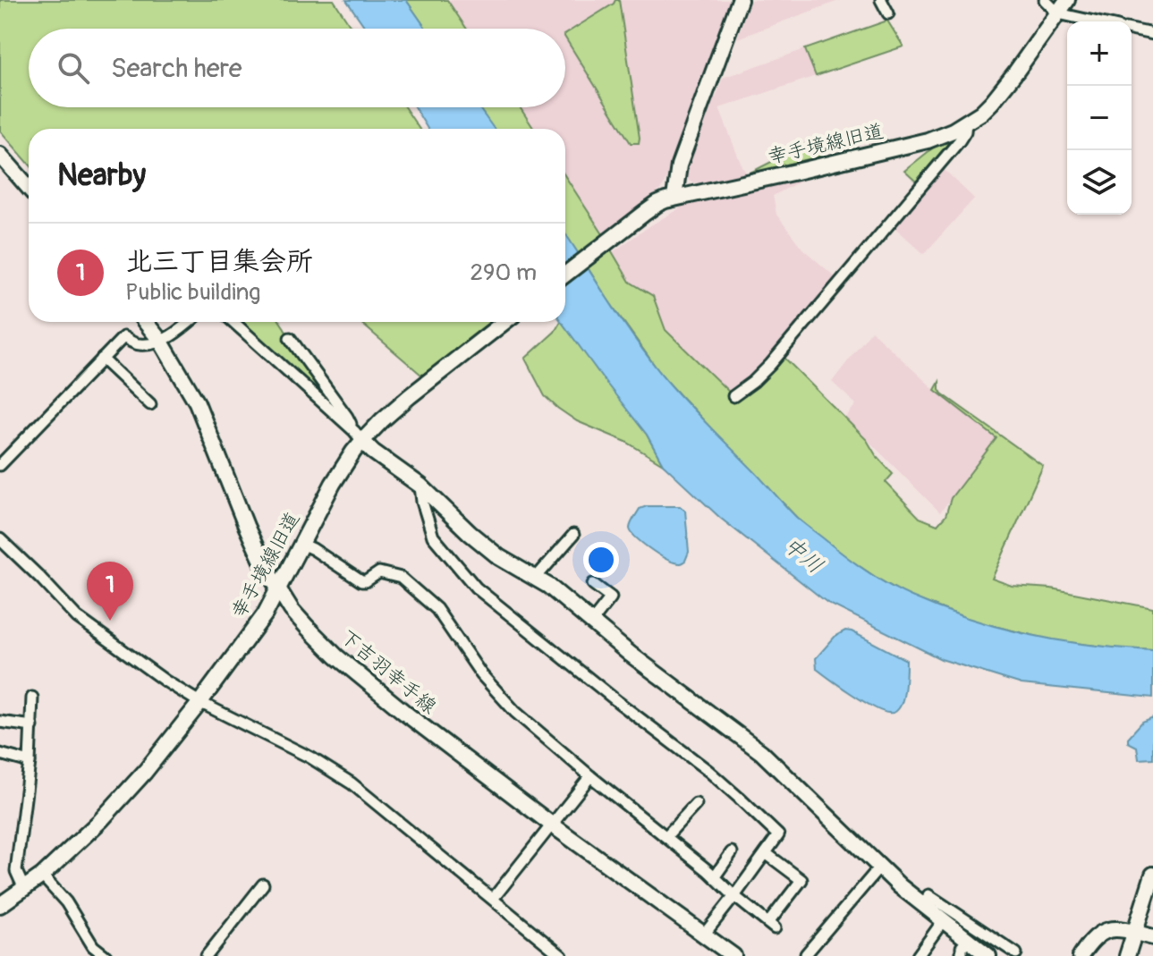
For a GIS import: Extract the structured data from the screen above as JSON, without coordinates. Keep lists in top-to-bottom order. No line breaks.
{"streets":{"street":["幸手境線旧道","下吉羽幸手線"]},"crossings":[["幸手境線旧道","下吉羽幸手線"]],"water":["中川"],"page":{"map_buttons":["+","−"],"search":"Search here","heading":"Nearby","list":[{"mark":"1","name":"北三丁目集会所","note":"Public building","value":"290 m"}],"pins":"1"}}
